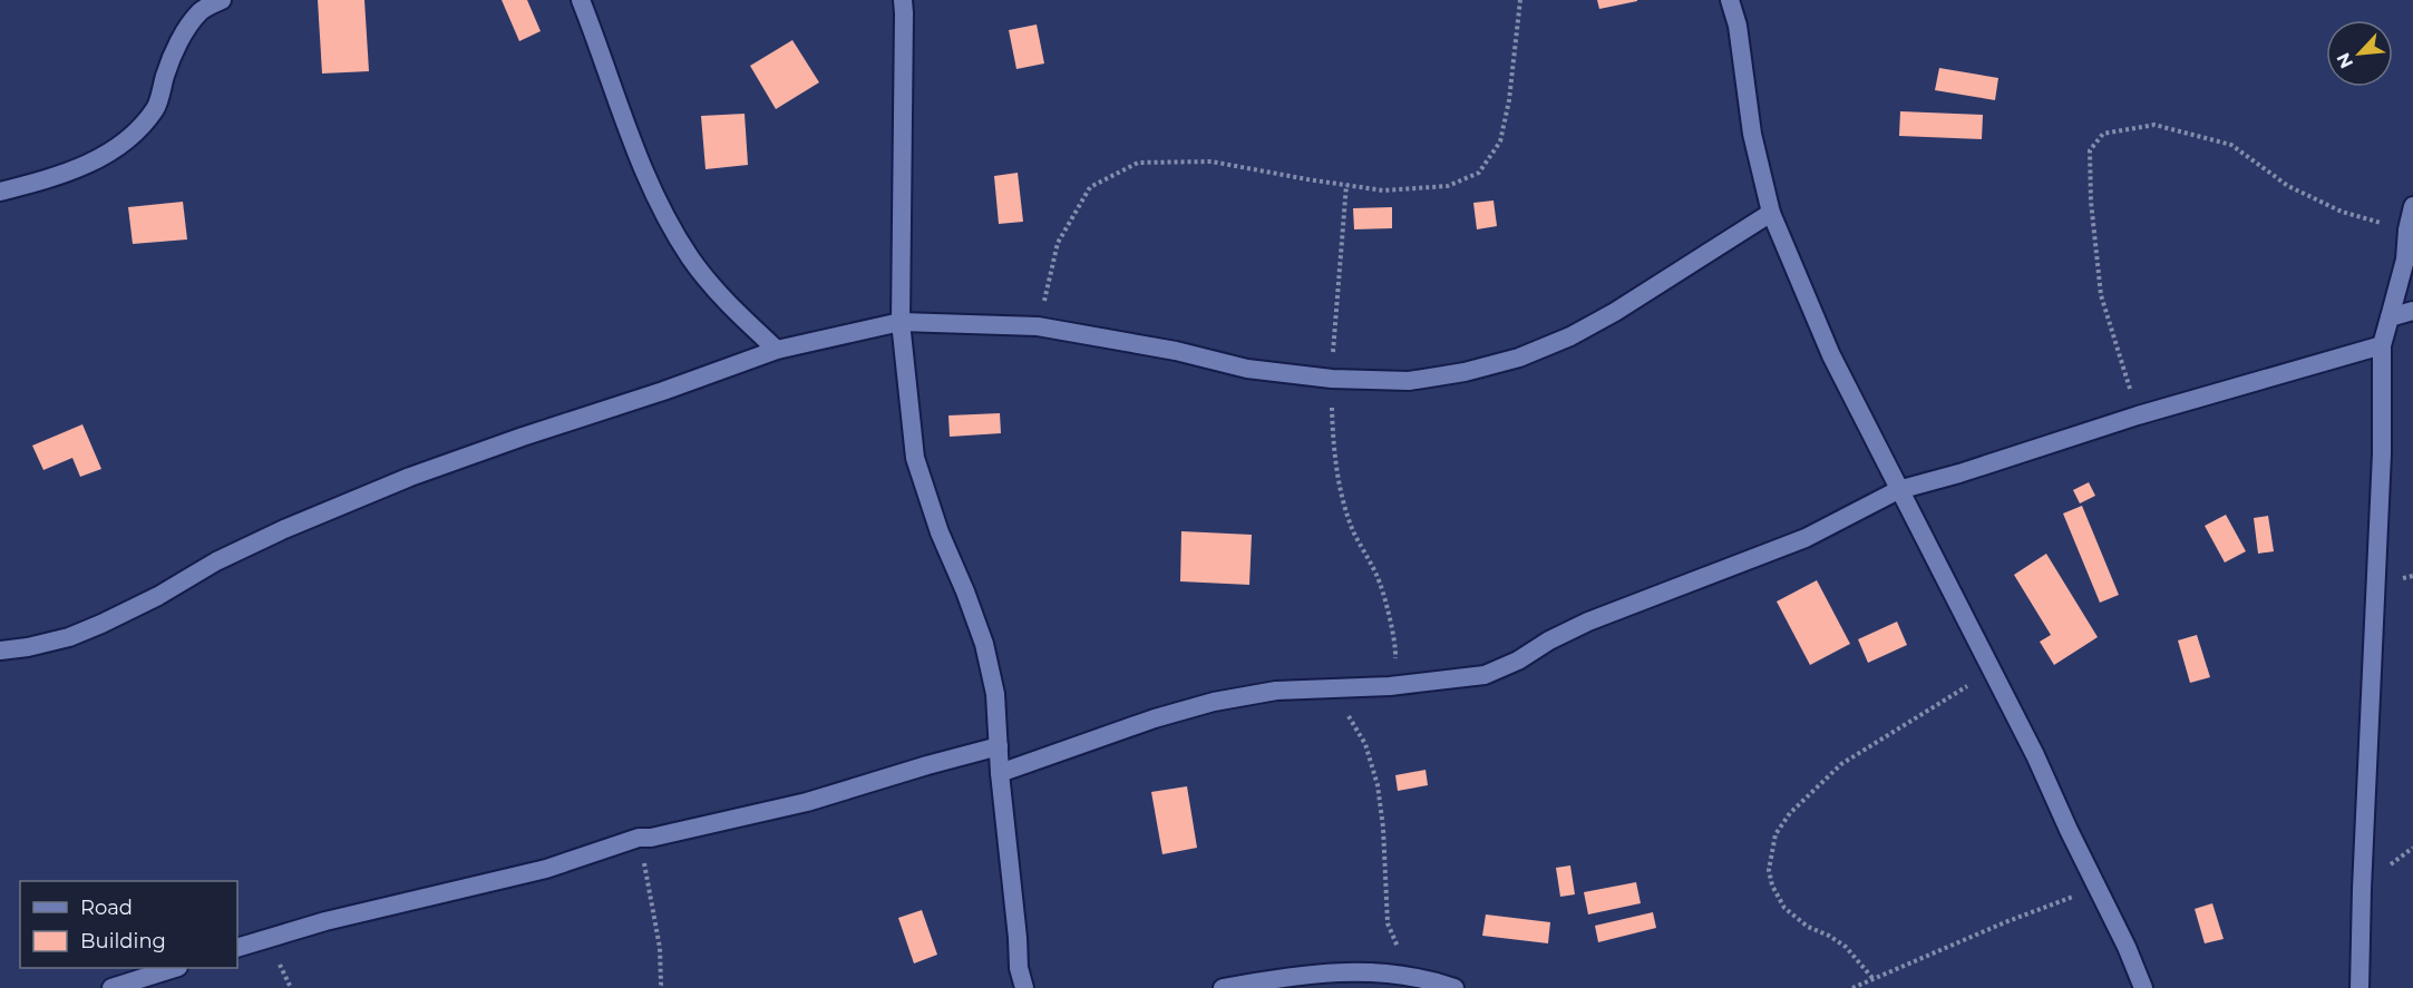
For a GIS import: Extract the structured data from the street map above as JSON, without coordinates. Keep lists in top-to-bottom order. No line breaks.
{"legend":["Road","Building"],"north":"bottom left"}
